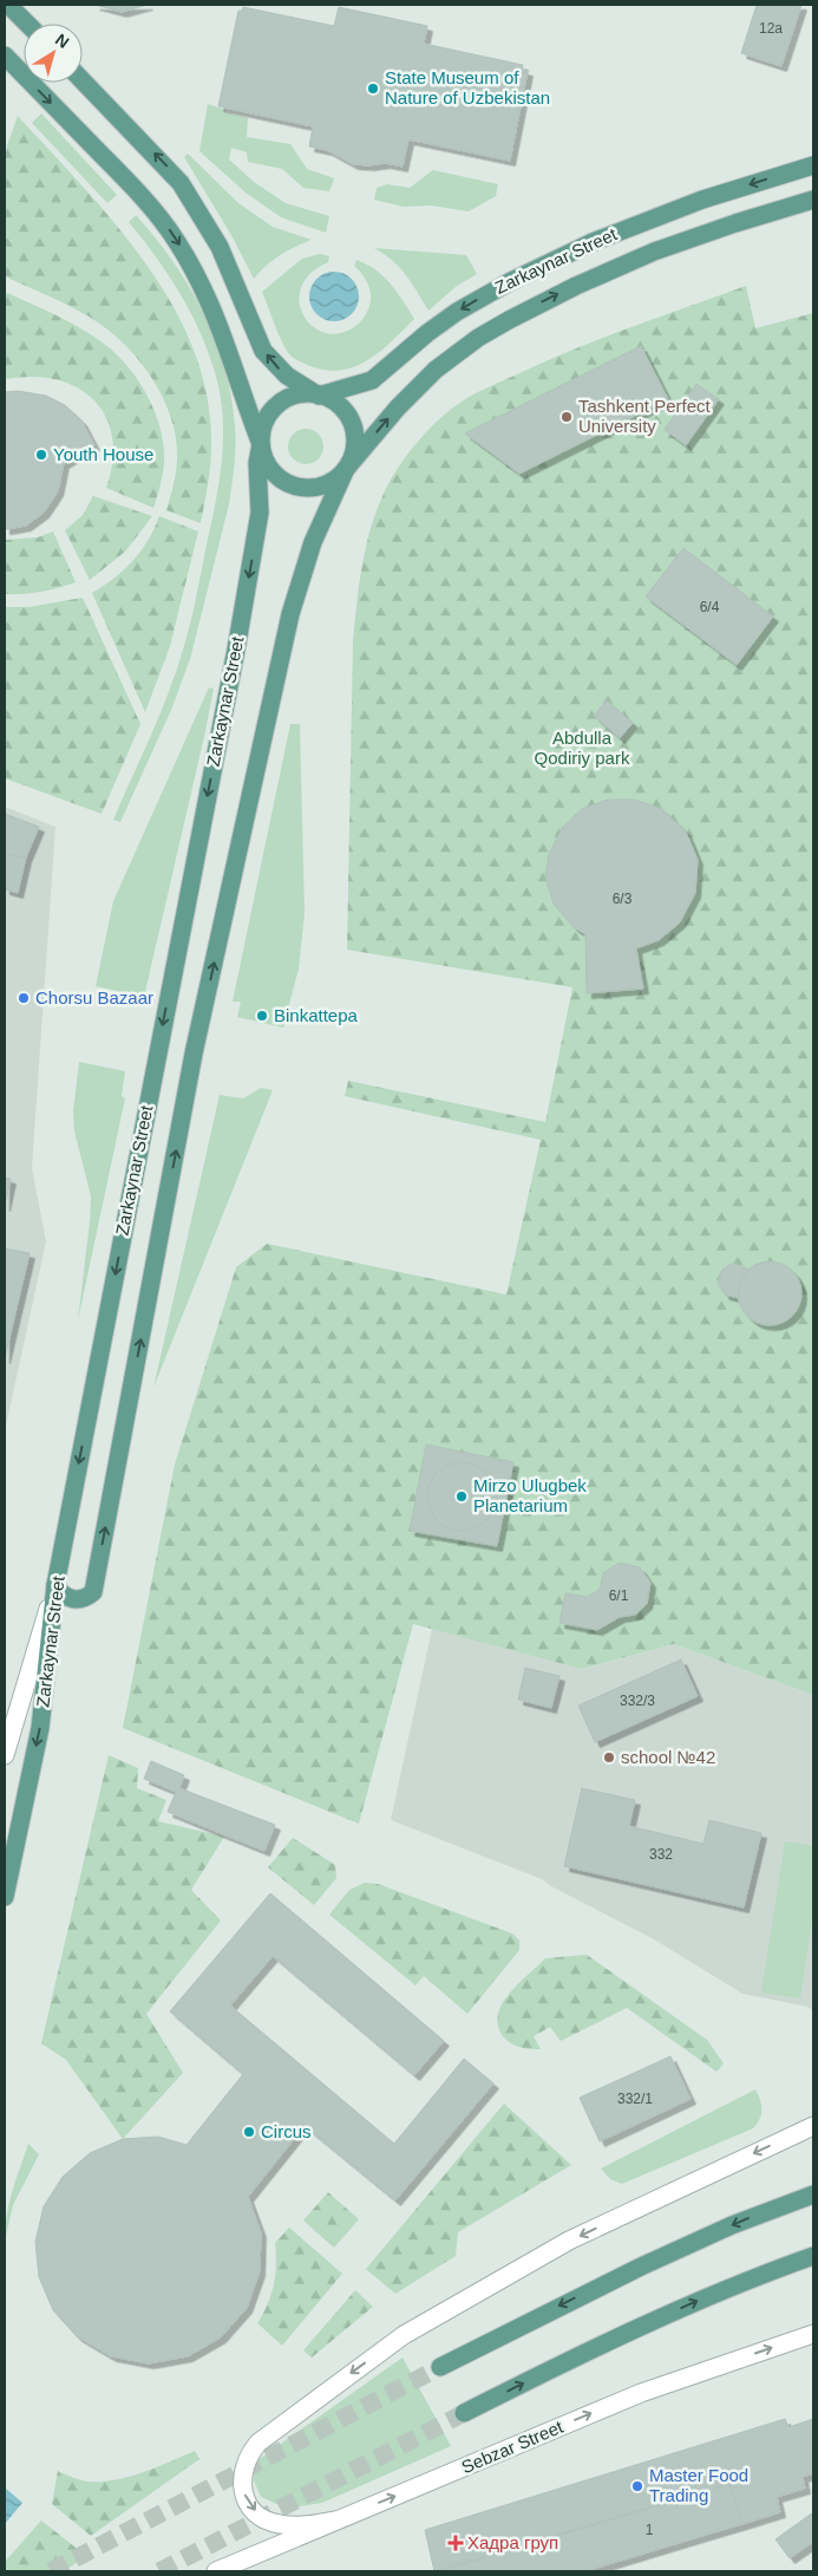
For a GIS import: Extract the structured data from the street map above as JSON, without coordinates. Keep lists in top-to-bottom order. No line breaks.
{"streets":{"main road":["Zarkaynar Street"],"street":["Sebzar Street"]},"one_way":["Sebzar Street"],"parks":["Abdulla Qodiriy park"],"places":{"other":["State Museum of Nature of Uzbekistan","Tashkent Perfect University","Youth House","Chorsu Bazaar","Binkattepa","Mirzo Ulugbek Planetarium","school №42","Circus","Master Food Trading"],"health":["Хадра груп"]},"house_numbers":["12a","6/4","6/3","6/1","332/3","332","332/1","1"],"north":"top right"}
